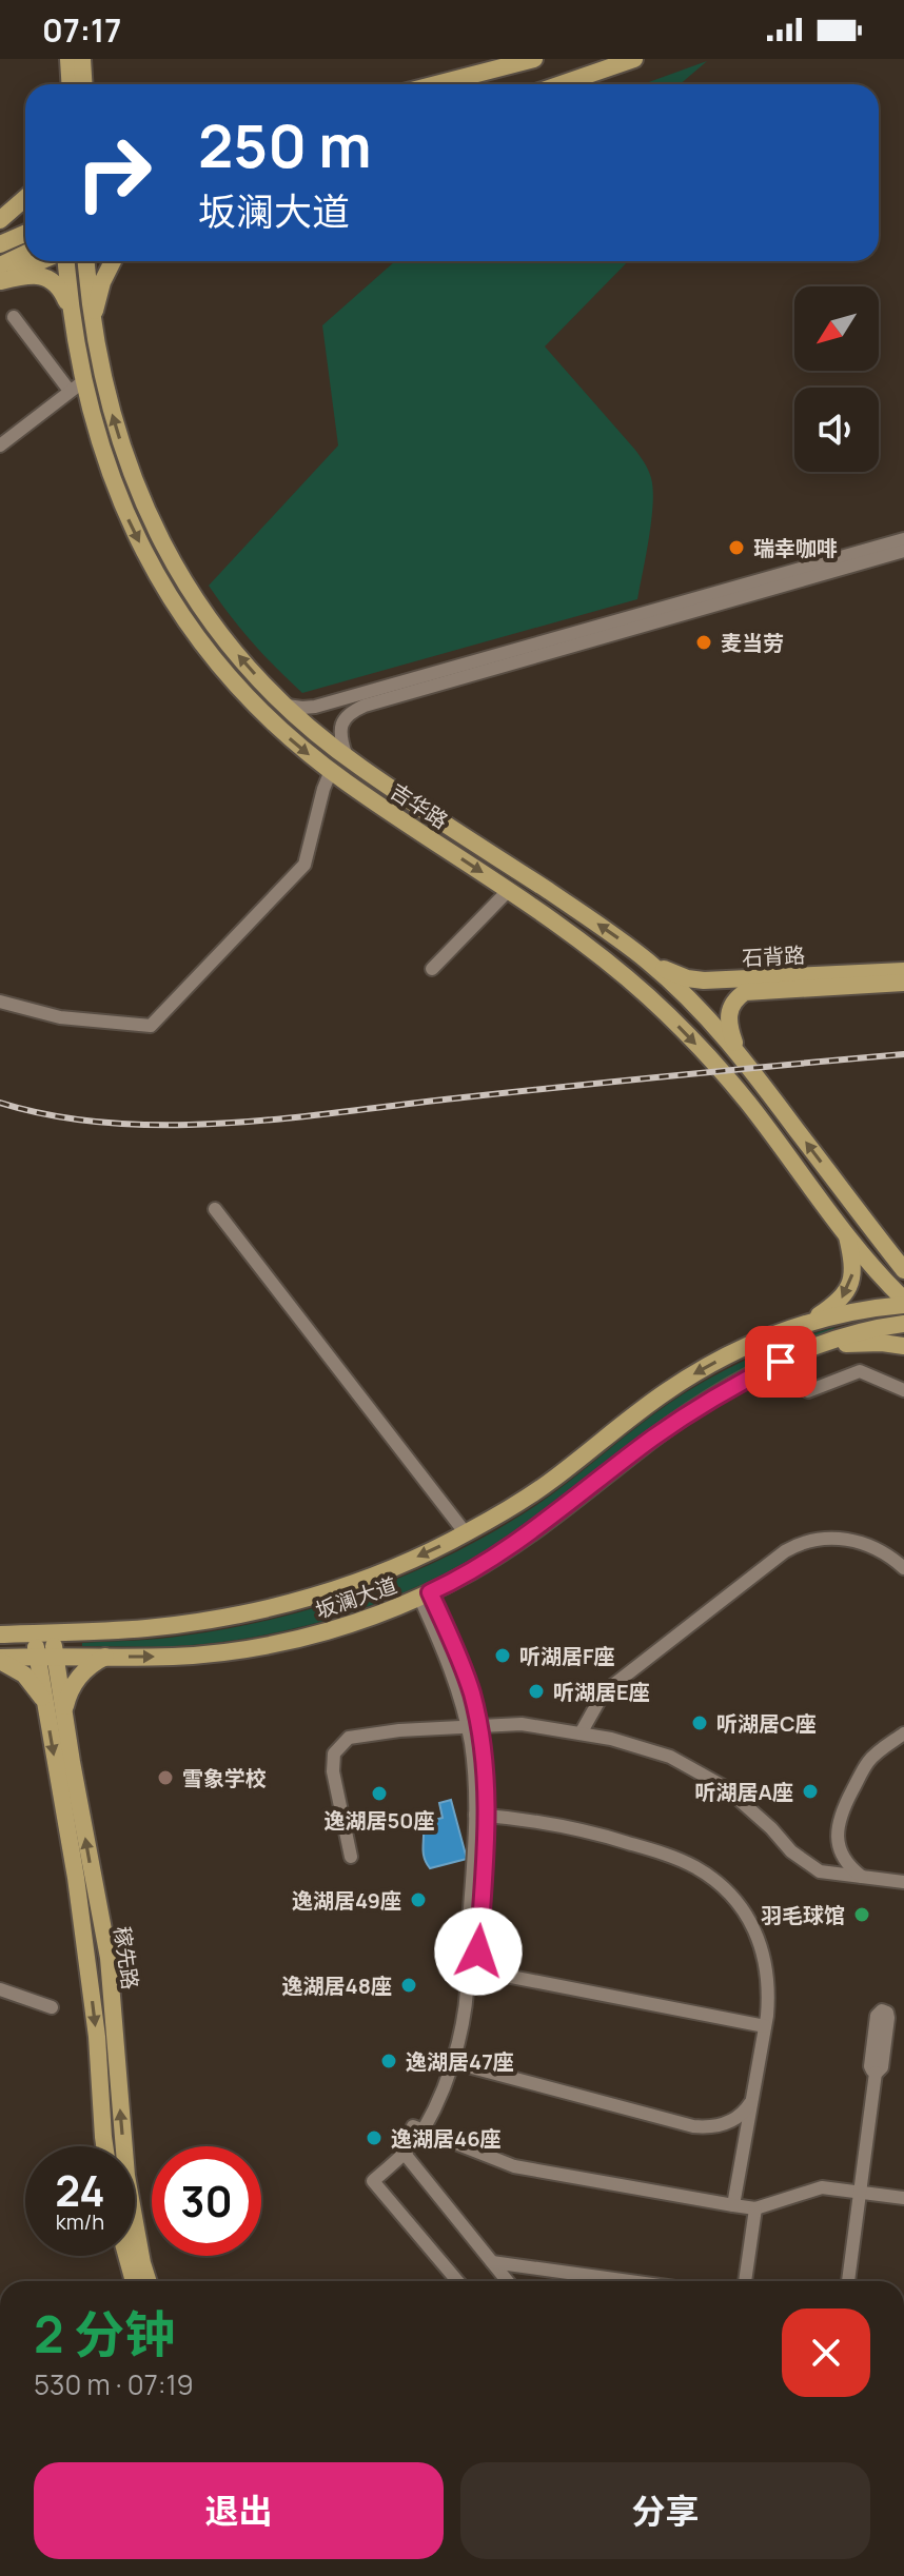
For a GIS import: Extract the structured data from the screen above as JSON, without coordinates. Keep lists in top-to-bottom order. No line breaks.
{"streets":{"main road":["吉华路","石背路","坂澜大道","稼先路"]},"crossings":[["吉华路","石背路"],["吉华路","坂澜大道"],["坂澜大道","稼先路"]],"places":["瑞幸咖啡","麦当劳","听湖居F座","听湖居E座","听湖居C座","雪象学校","听湖居A座","逸湖居50座","逸湖居49座","羽毛球馆","逸湖居48座","逸湖居47座","逸湖居46座"],"north":"bottom left","page":{"status":"07:17","turn":["250 m","坂澜大道"],"speed":"24 km/h","limit":"30","heading":["2 分钟","530 m · 07:19"],"buttons":["退出","分享"]}}
